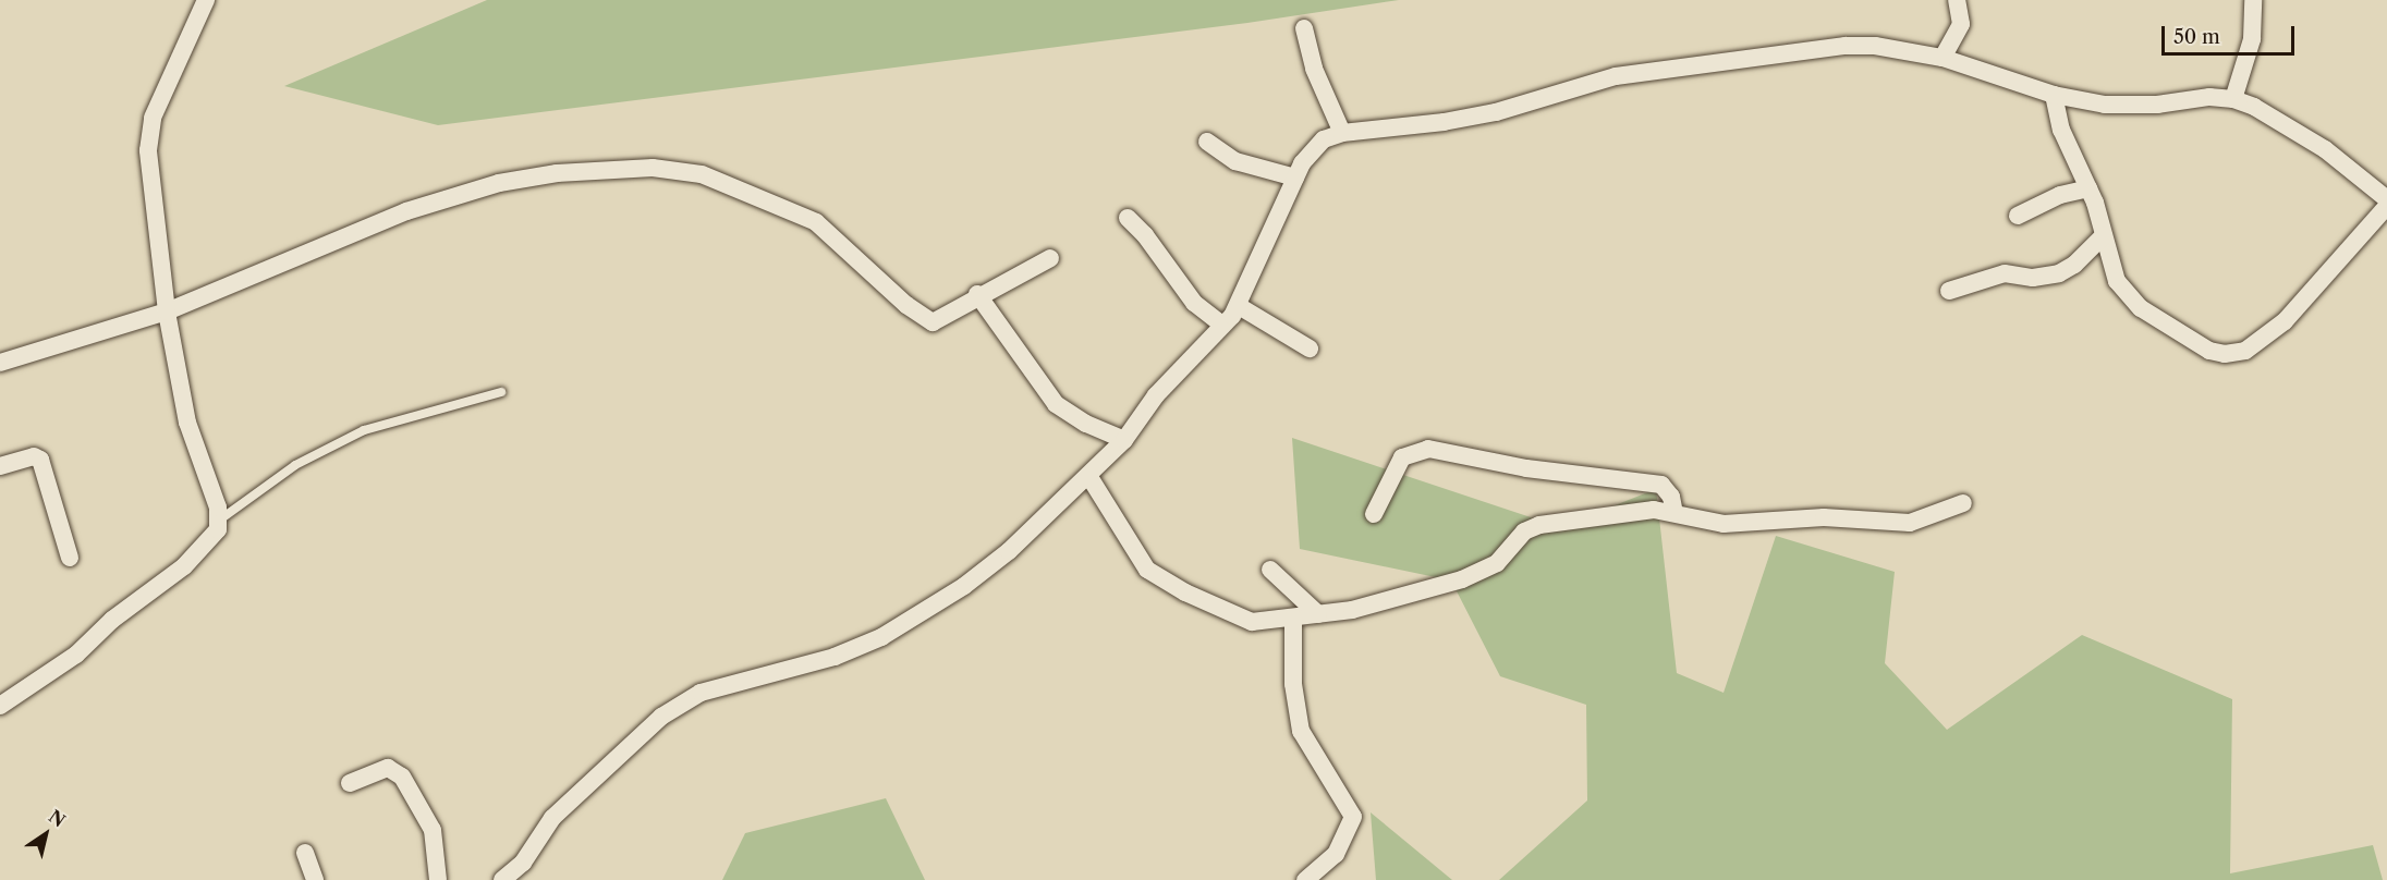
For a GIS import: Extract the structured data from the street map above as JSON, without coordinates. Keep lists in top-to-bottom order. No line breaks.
{"scale_bar":"50 m","north":"top right"}
